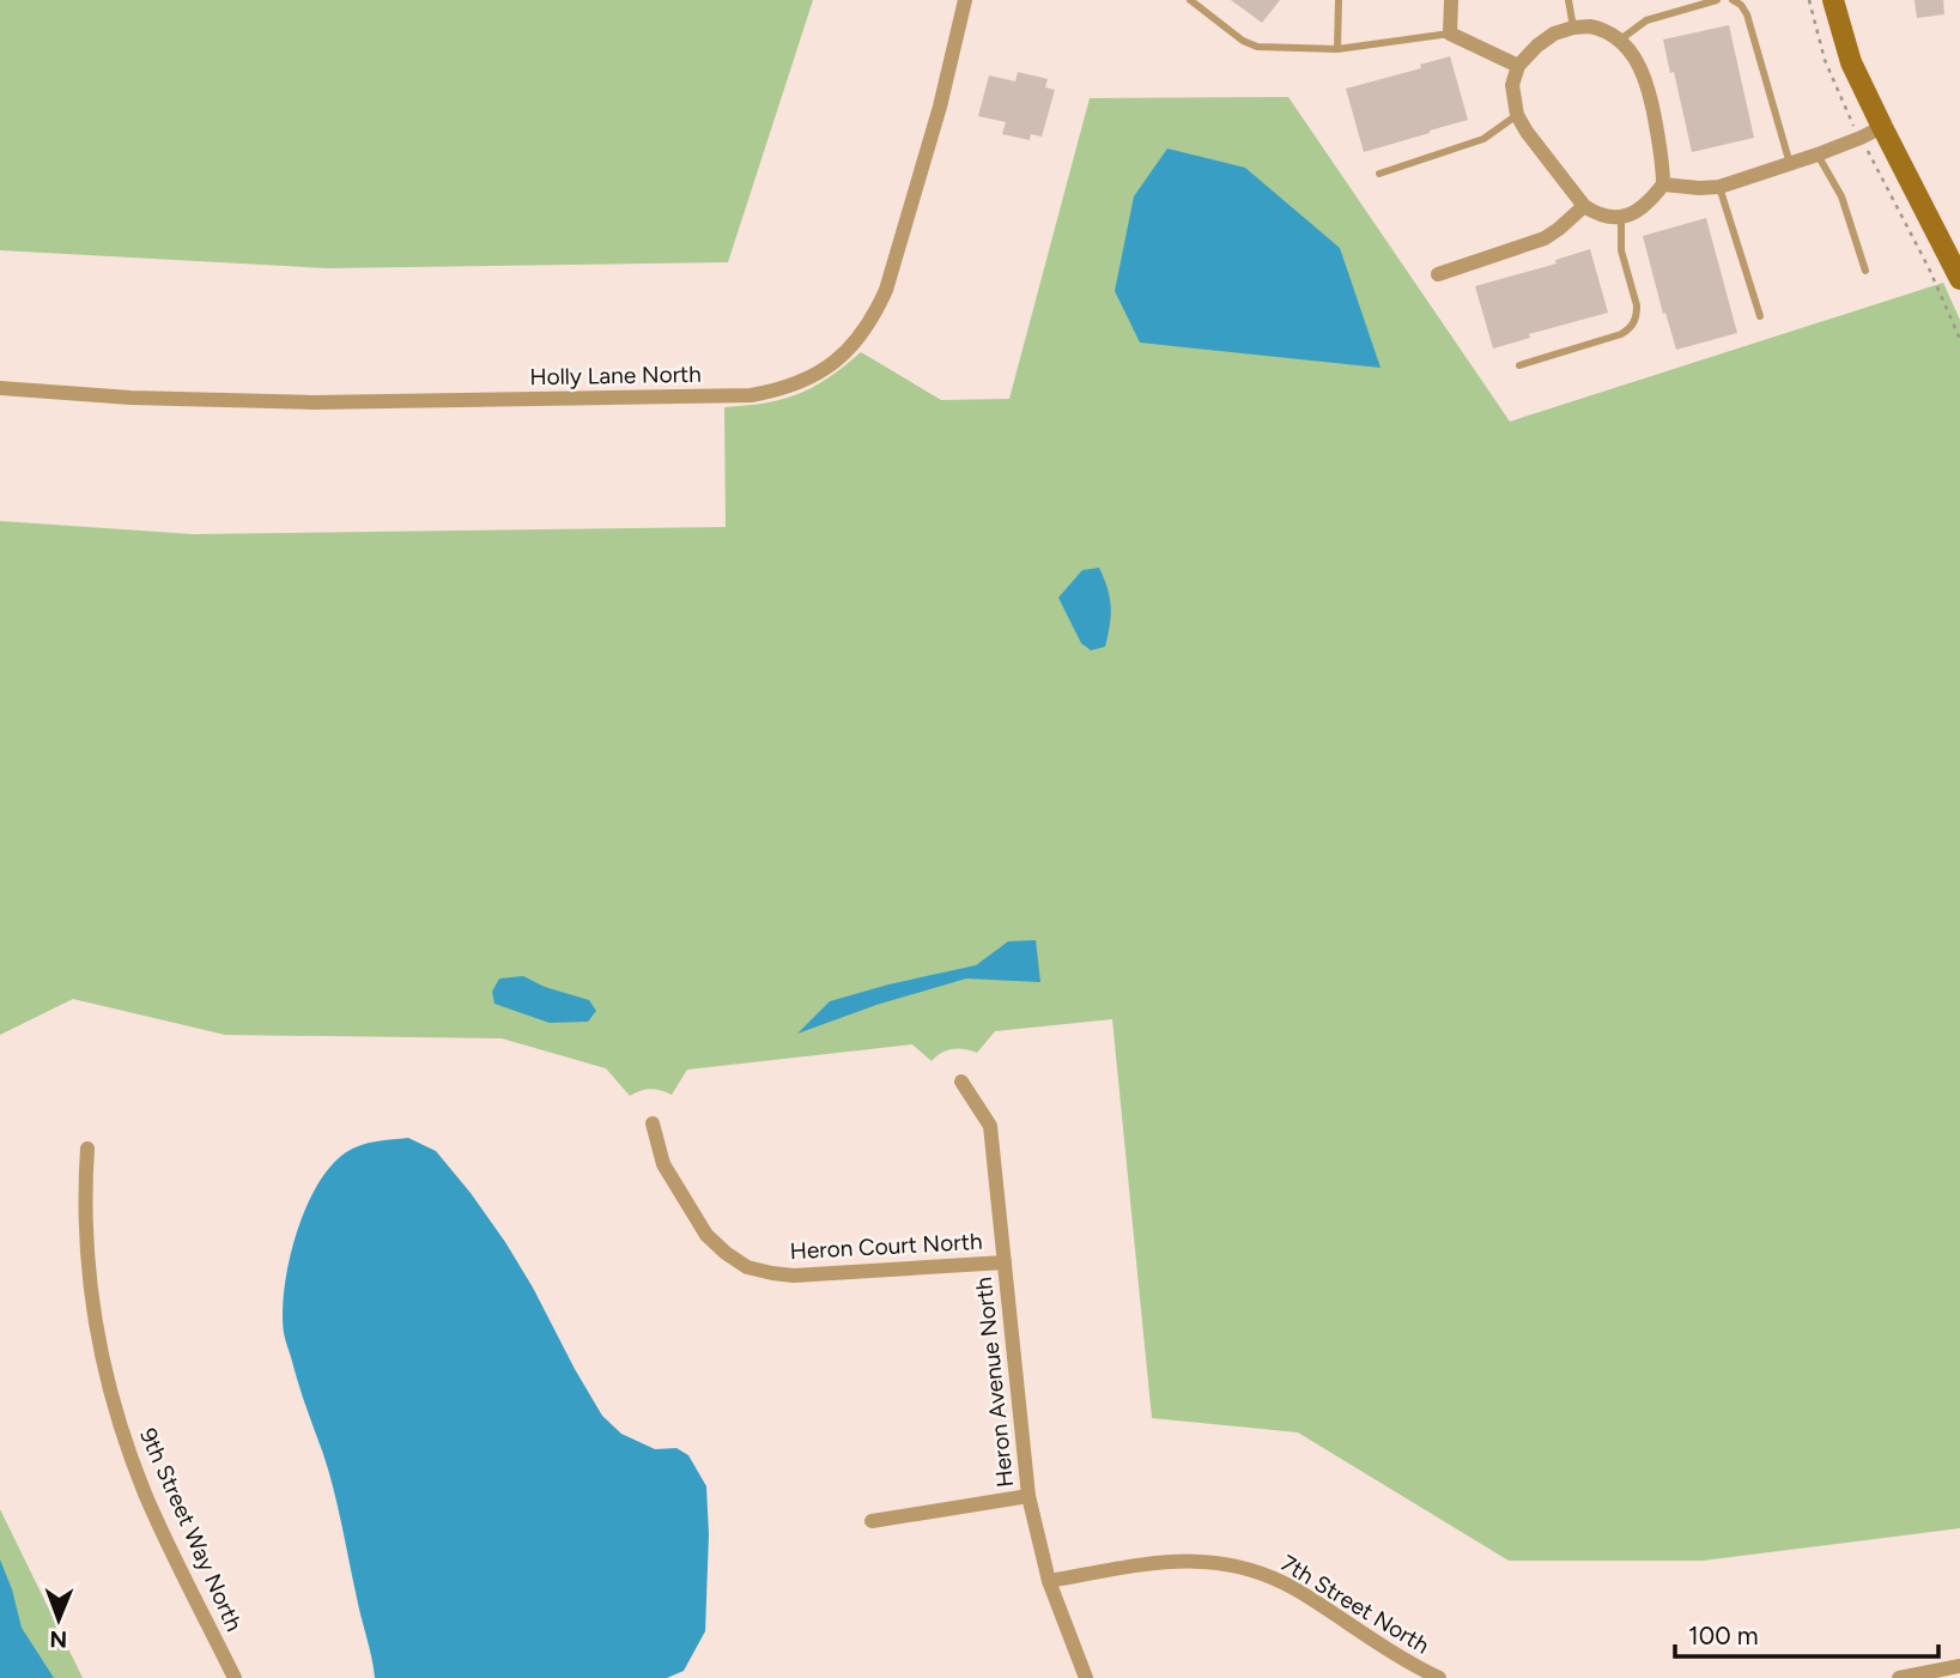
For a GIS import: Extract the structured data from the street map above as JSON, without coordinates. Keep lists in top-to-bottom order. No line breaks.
{"streets":{"street":["Holly Lane North","Heron Court North","Heron Avenue North","9th Street Way North","7th Street North"]},"crossings":[["Heron Court North","Heron Avenue North"],["Heron Avenue North","7th Street North"]],"scale_bar":"100 m","north":"bottom"}
